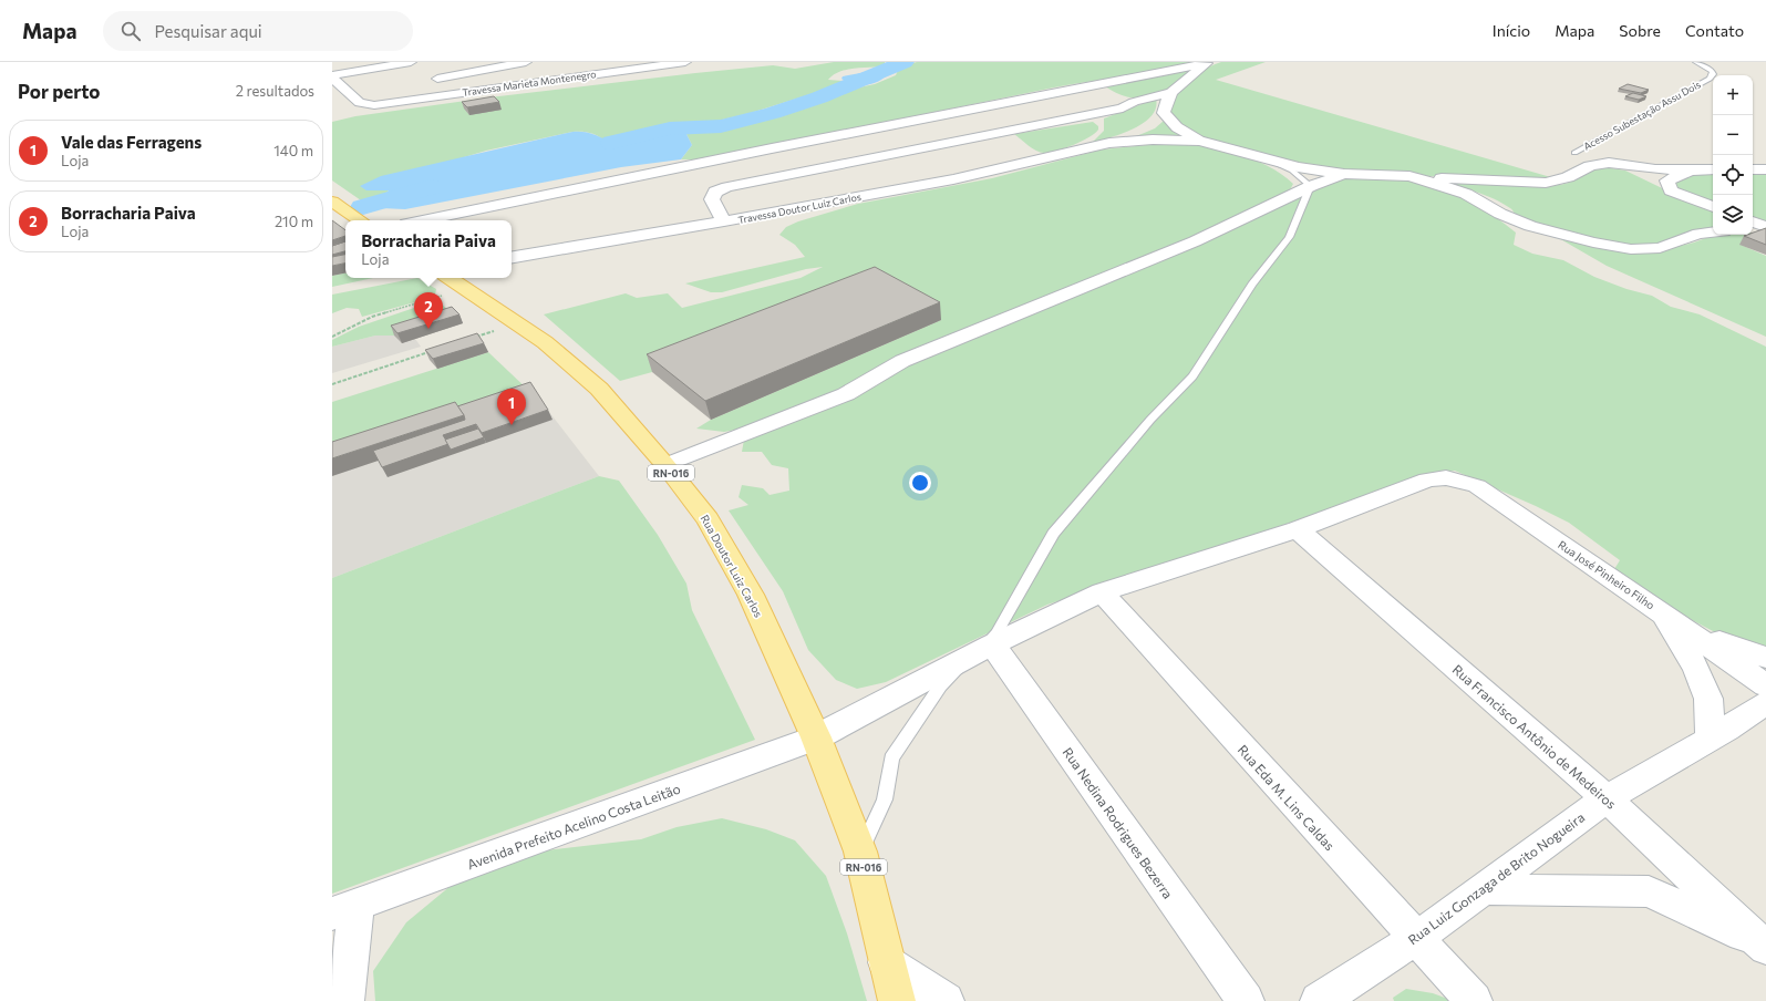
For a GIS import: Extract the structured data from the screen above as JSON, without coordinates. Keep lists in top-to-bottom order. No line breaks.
{"streets":{"main road":["RN-016","Rua Doutor Luiz Carlos"],"street":["Travessa Marieta Montenegro","Travessa Doutor Luiz Carlos","Rua José Pinheiro Filho","Rua Francisco Antônio de Medeiros","Rua Eda M. Lins Caldas","Rua Nedina Rodrigues Bezerra","Avenida Prefeito Acelino Costa Leitão","Rua Luiz Gonzaga de Brito Nogueira"],"lane":["Acesso Subestação Assu Dois"]},"crossings":[["Rua Doutor Luiz Carlos","Avenida Prefeito Acelino Costa Leitão"],["Rua José Pinheiro Filho","Avenida Prefeito Acelino Costa Leitão"],["Rua Francisco Antônio de Medeiros","Avenida Prefeito Acelino Costa Leitão"],["Rua Francisco Antônio de Medeiros","Rua Luiz Gonzaga de Brito Nogueira"],["Rua Eda M. Lins Caldas","Avenida Prefeito Acelino Costa Leitão"],["Rua Eda M. Lins Caldas","Rua Luiz Gonzaga de Brito Nogueira"],["Rua Nedina Rodrigues Bezerra","Avenida Prefeito Acelino Costa Leitão"]],"page":{"header":"Mapa","search":"Pesquisar aqui","nav":["Início","Mapa","Sobre","Contato"],"heading":["Por perto","2 resultados"],"map_buttons":["+","−"],"list":[{"mark":"1","name":"Vale das Ferragens","note":"Loja","value":"140 m"},{"mark":"2","name":"Borracharia Paiva","note":"Loja","value":"210 m"}],"popup":["Borracharia Paiva","Loja"],"pins":["2","1"]}}
